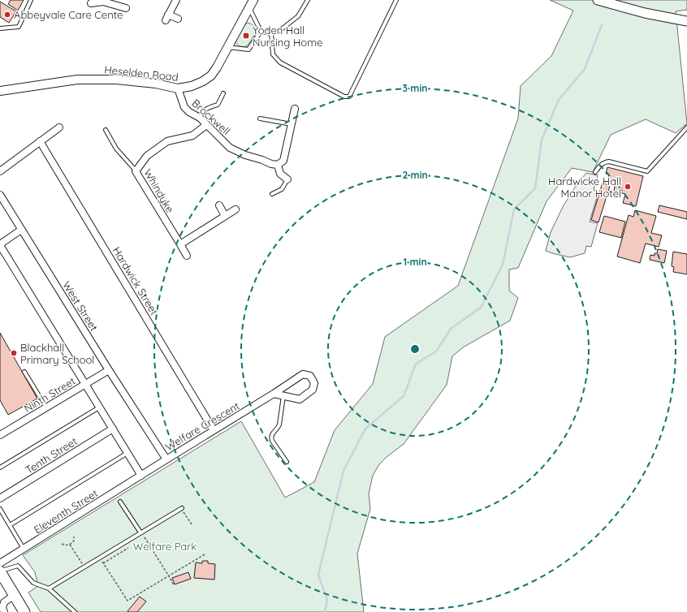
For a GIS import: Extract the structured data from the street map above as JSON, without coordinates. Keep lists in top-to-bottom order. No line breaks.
{"streets":{"street":["Heselden Road","Brockwell","Whindyke","Hardwick Street","West Street","Ninth Street","Welfare Crescent","Tenth Street","Eleventh Street"]},"crossings":[["Heselden Road","Brockwell"],["Brockwell","Whindyke"],["Hardwick Street","Welfare Crescent"],["West Street","Ninth Street"],["West Street","Welfare Crescent"],["Welfare Crescent","Eleventh Street"]],"parks":["Welfare Park"],"places":{"other":["Abbeyvale Care Cente","Hardwicke Hall Manor Hotel","Blackhall Primary School"],"transit":["Yoden Hall Nursing Home"]},"rings":["3 min","2 min","1 min"]}
